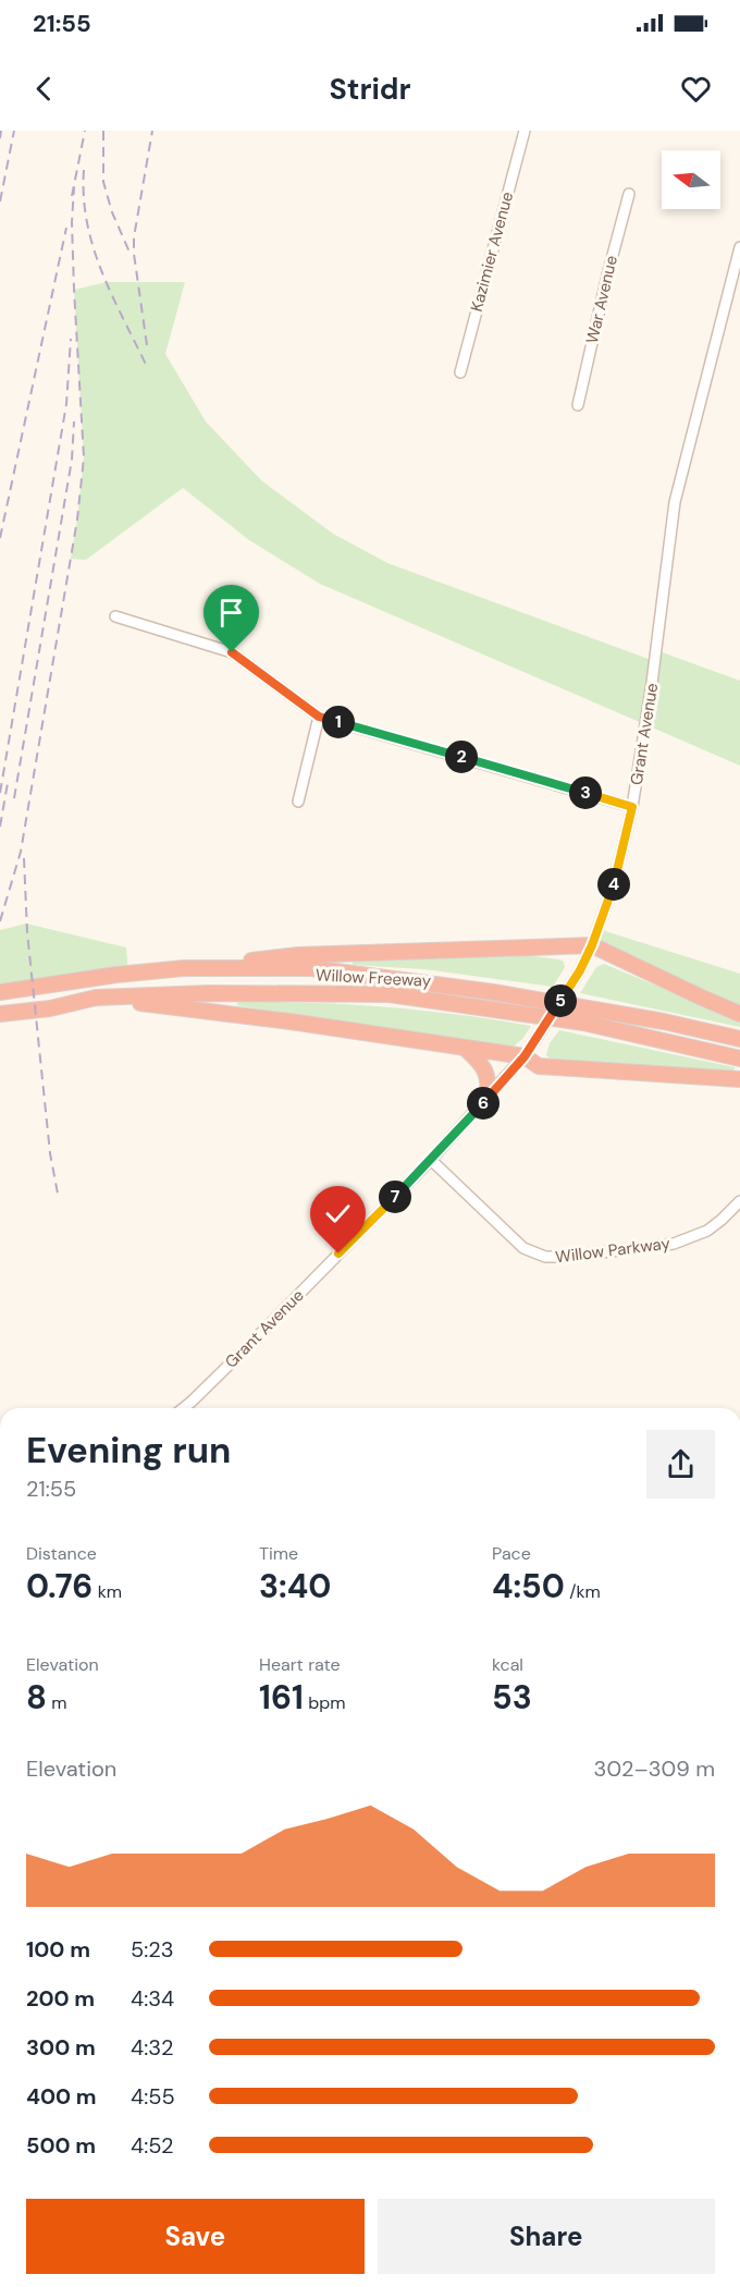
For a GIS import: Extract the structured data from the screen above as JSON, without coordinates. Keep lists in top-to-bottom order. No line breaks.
{"streets":{"highway":["Willow Freeway"],"street":["Kazimier Avenue","War Avenue","Grant Avenue","Willow Parkway"]},"crossings":[["Grant Avenue","Willow Parkway"]],"north":"left","page":{"status":"21:55","header":"Stridr","pins":["1","2","3","4","5","6","7"],"heading":["Evening run","21:55"],"stats":[["Distance","0.76 km"],["Time","3:40"],["Pace","4:50 /km"],["Elevation","8 m"],["Heart rate","161 bpm"],["kcal","53"]],"chart":["Elevation","302–309 m"],"list":[{"name":"100 m","note":"5:23"},{"name":"200 m","note":"4:34"},{"name":"300 m","note":"4:32"},{"name":"400 m","note":"4:55"},{"name":"500 m","note":"4:52"}],"buttons":["Save","Share"]}}
